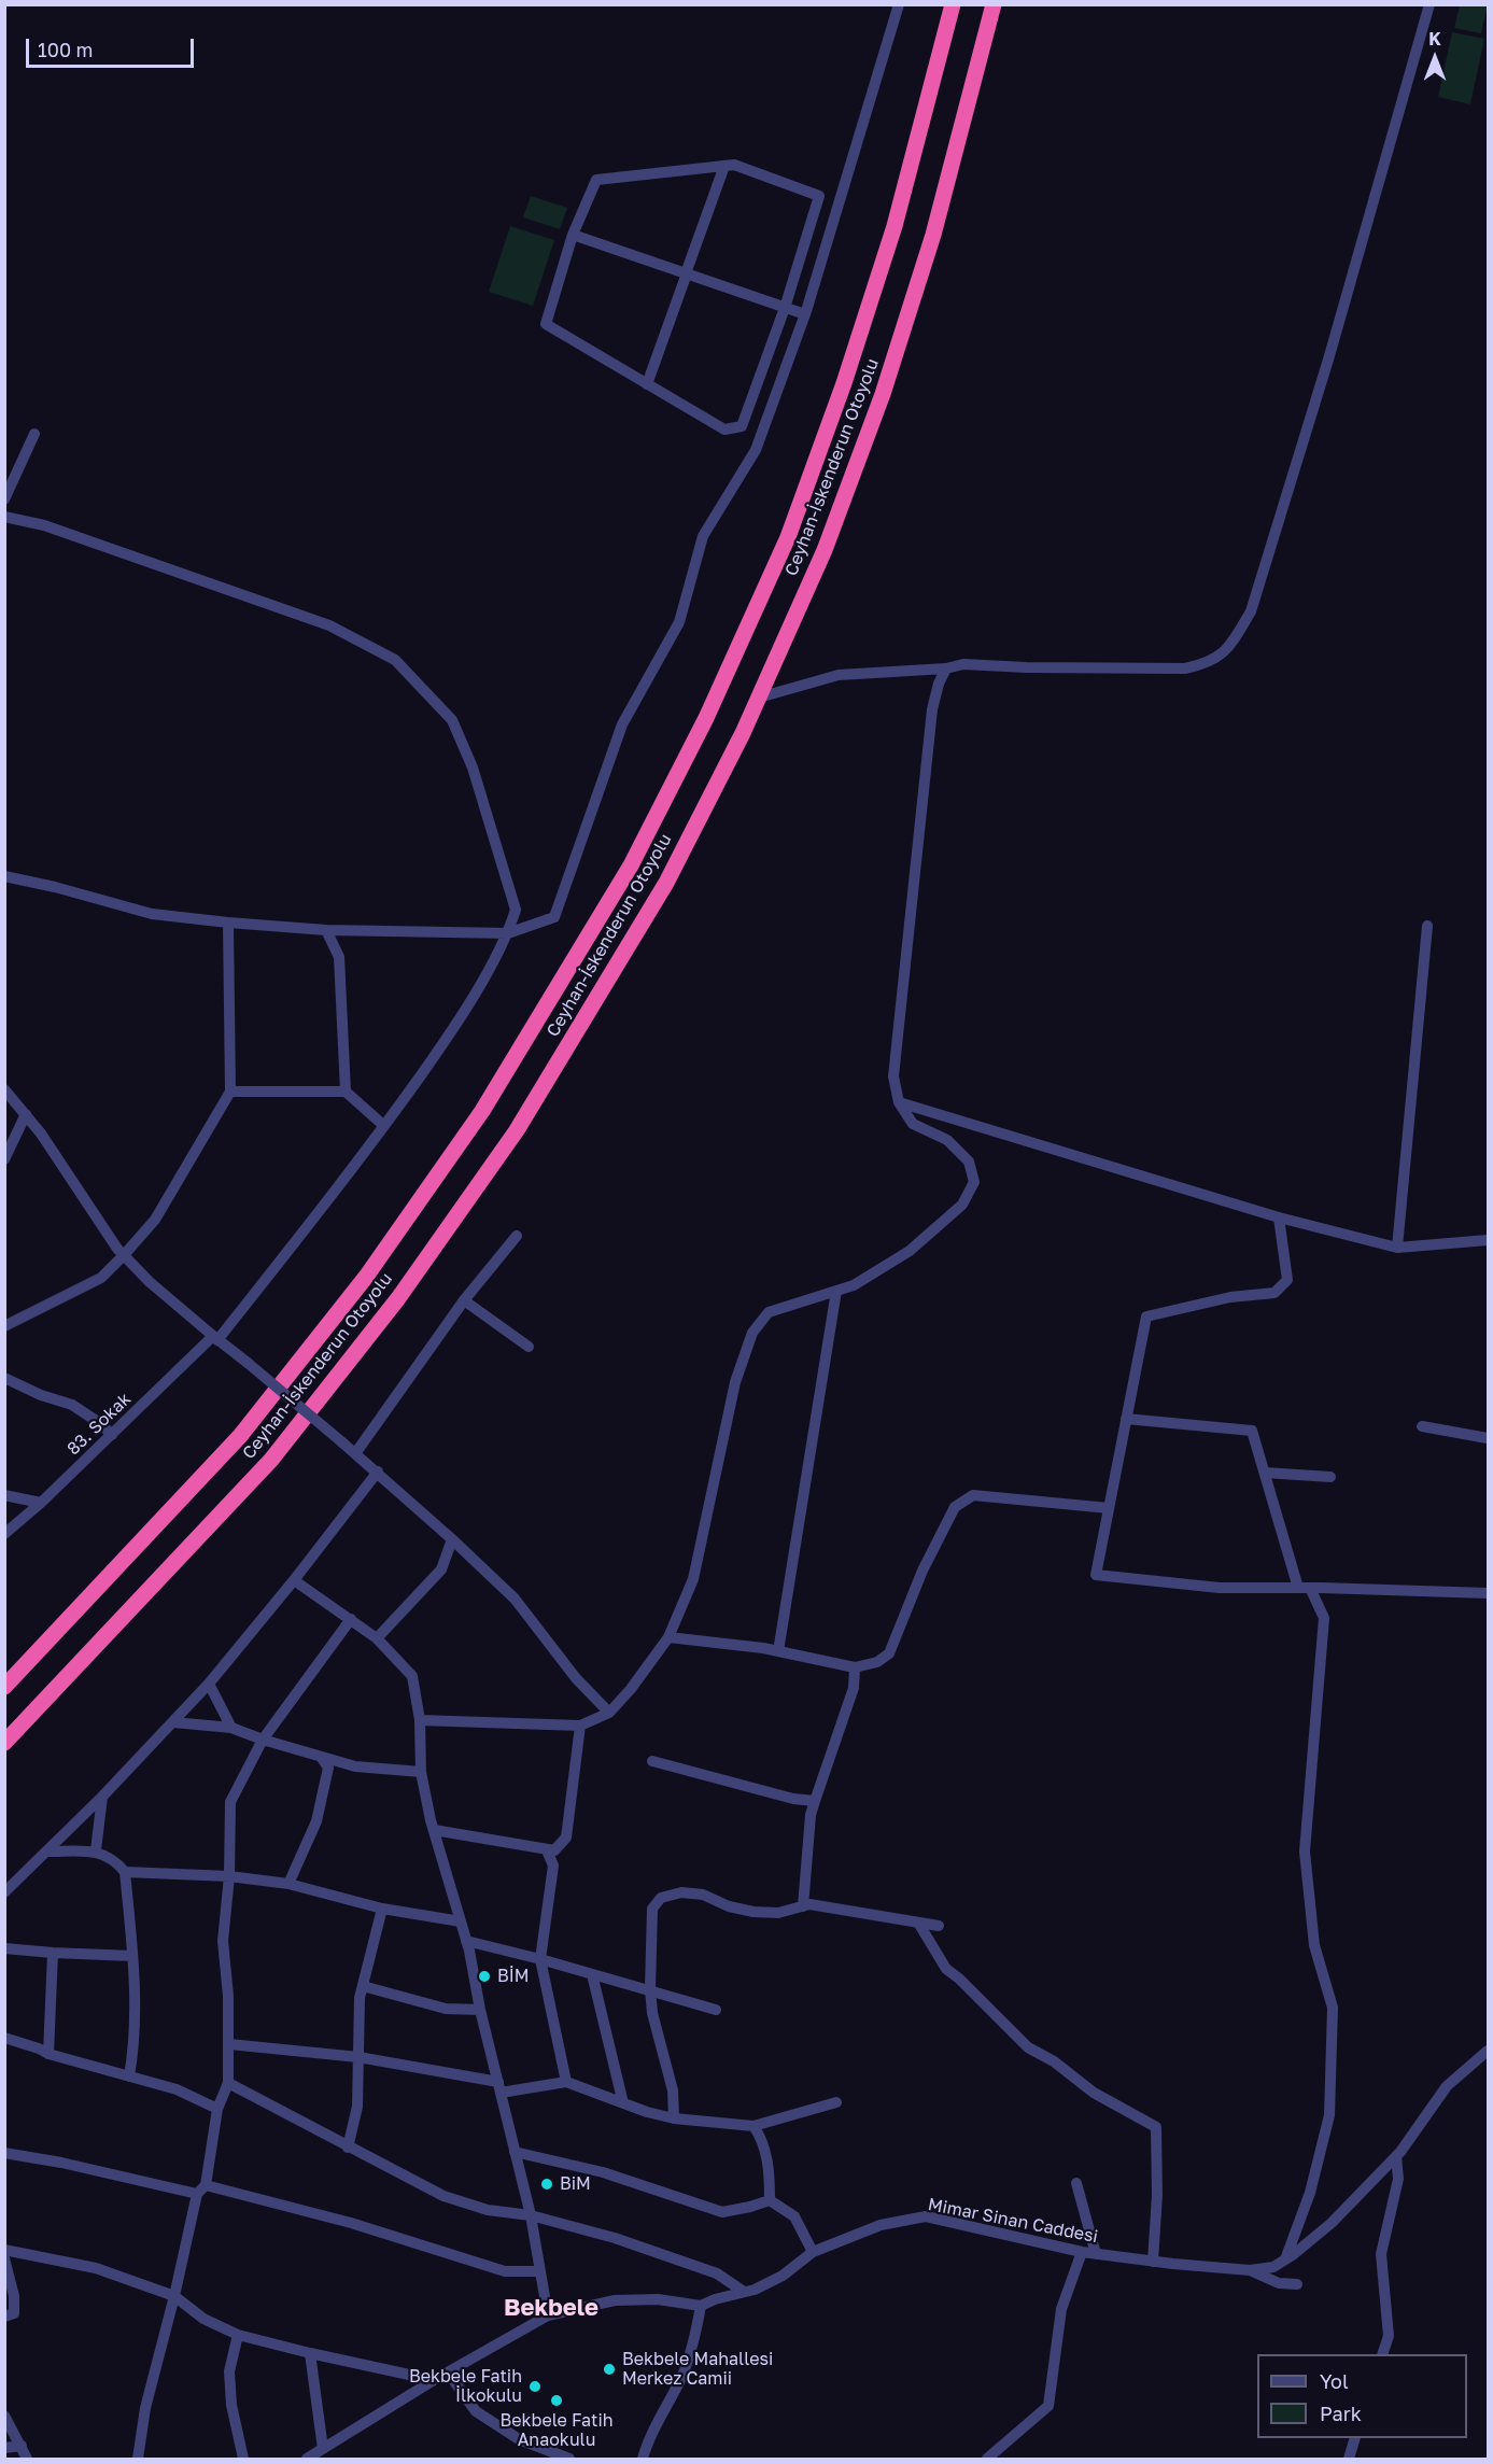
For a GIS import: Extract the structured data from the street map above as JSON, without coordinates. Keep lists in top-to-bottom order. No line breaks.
{"streets":{"highway":["Ceyhan-İskenderun Otoyolu"],"street":["83. Sokak","Mimar Sinan Caddesi"]},"districts":["Bekbele"],"places":["BİM","BiM","Bekbele Mahallesi Merkez Camii","Bekbele Fatih İlkokulu","Bekbele Fatih Anaokulu"],"legend":["Yol","Park"],"scale_bar":"100 m","north":"top"}
